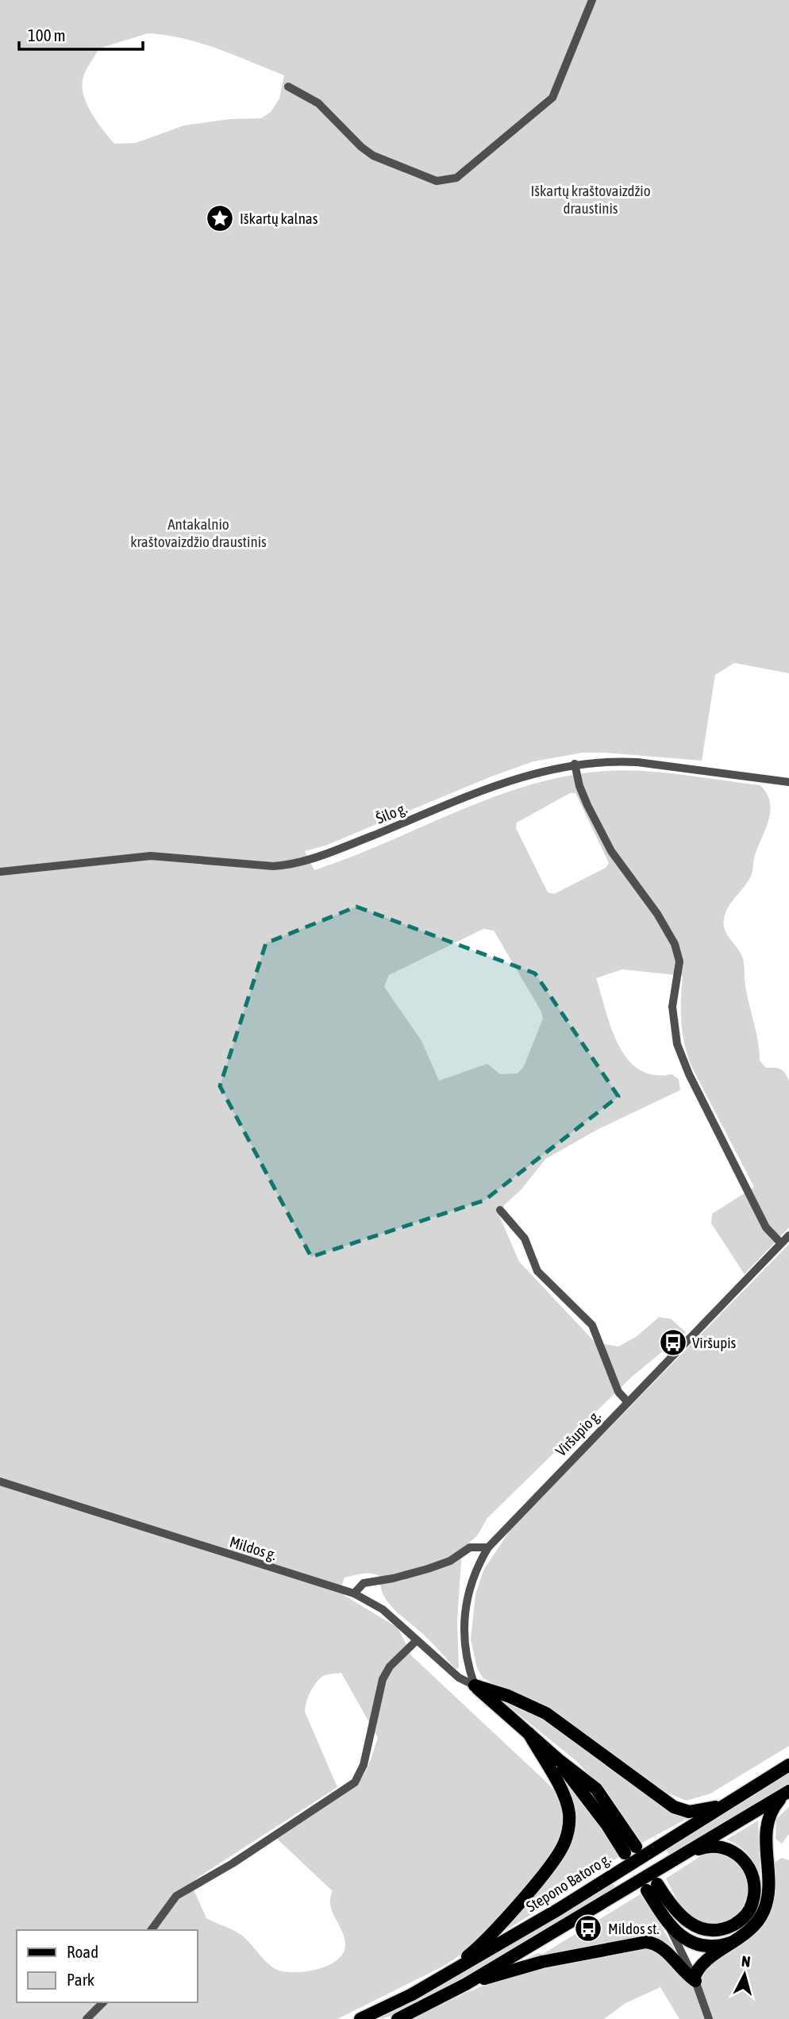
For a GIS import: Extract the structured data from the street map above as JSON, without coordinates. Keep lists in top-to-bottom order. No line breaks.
{"streets":{"main road":["Stepono Batoro g."],"street":["Šilo g.","Viršupio g.","Mildos g."]},"crossings":[["Viršupio g.","Mildos g."]],"parks":["Iškartų kraštovaizdžio draustinis","Antakalnio kraštovaizdžio draustinis"],"places":{"place":["Iškartų kalnas"],"bus stop":["Viršupis","Mildos st."]},"legend":["Road","Park"],"scale_bar":"100 m","north":"top"}
